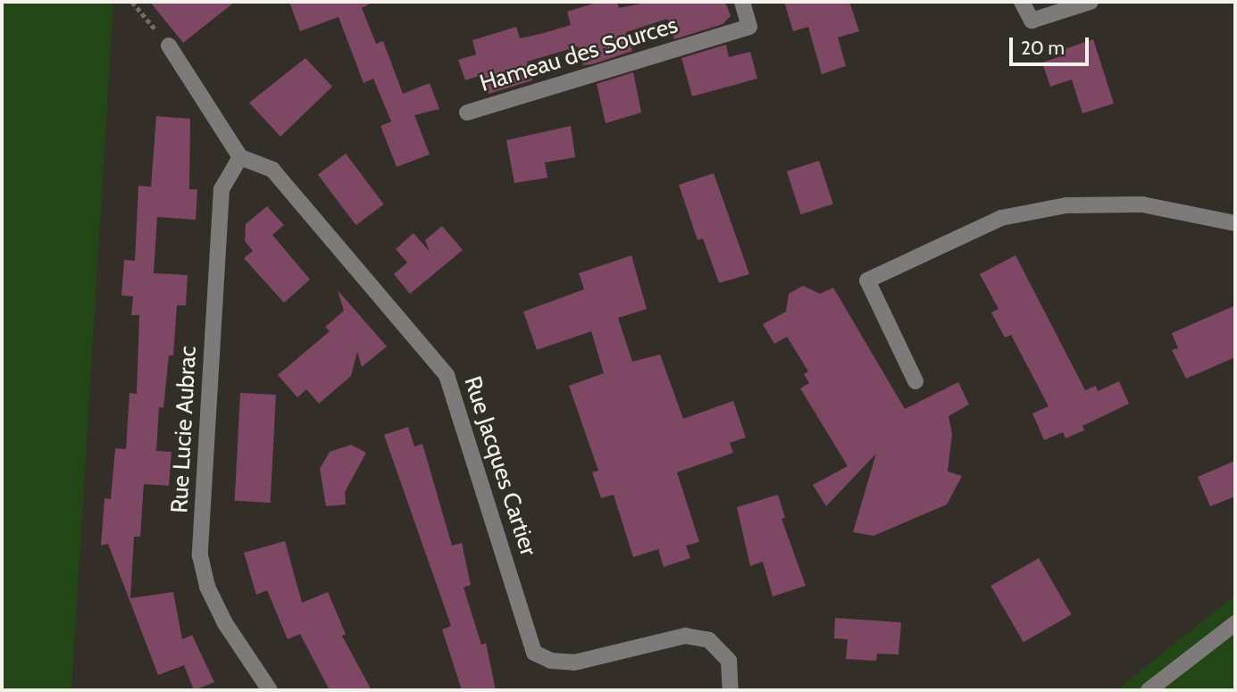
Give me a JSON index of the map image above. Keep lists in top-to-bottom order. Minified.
{"streets":{"street":["Hameau des Sources","Rue Lucie Aubrac","Rue Jacques Cartier"]},"crossings":[["Rue Lucie Aubrac","Rue Jacques Cartier"]],"scale_bar":"20 m"}
